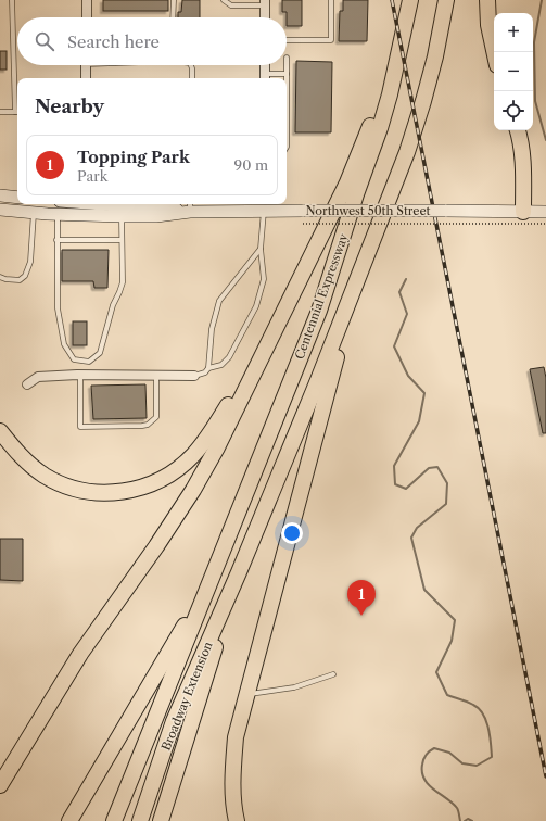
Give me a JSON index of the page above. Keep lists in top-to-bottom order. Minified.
{"streets":{"highway":["Centennial Expressway","Broadway Extension"],"main road":["Northwest 50th Street"]},"crossings":[["Centennial Expressway","Broadway Extension"]],"page":{"map_buttons":["+","−"],"search":"Search here","heading":"Nearby","list":[{"mark":"1","name":"Topping Park","note":"Park","value":"90 m"}],"pins":"1"}}
